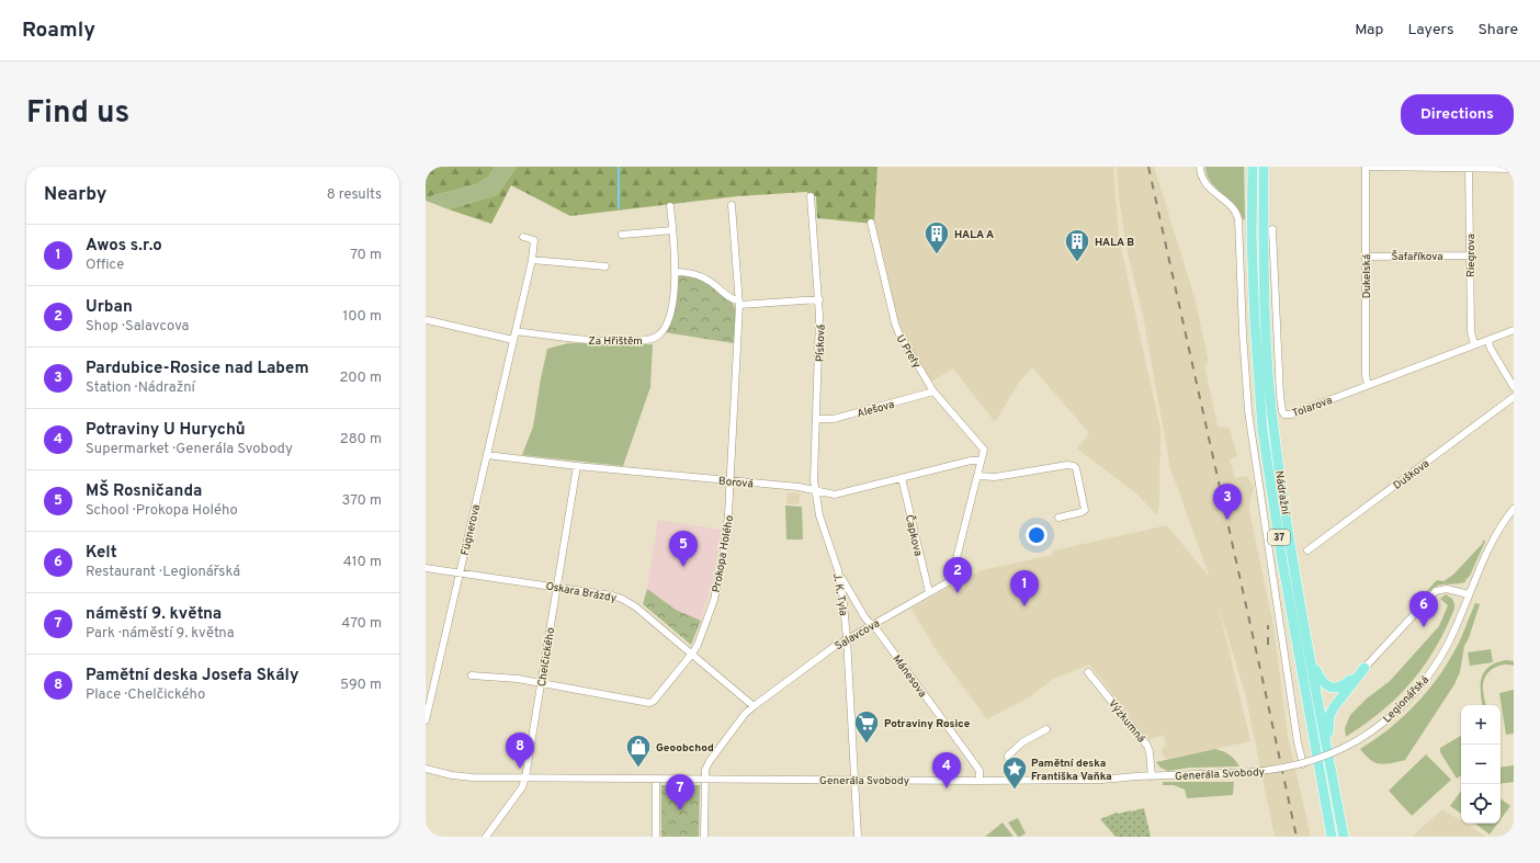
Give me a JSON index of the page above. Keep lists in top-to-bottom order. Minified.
{"streets":{"main road":["Nádražní","37"],"street":["Šafaříkova","Riegrova","Dukelská","Za Hřištěm","Písková","U Prefy","Tolarova","Alešova","Duškova","Borová","Fügnerova","Čapkova","Prokopa Holého","Oskara Brázdy","J. K. Tyla","Salavcova","Chelčického","Mánesova","Legionářská","Výzkumná","Generála Svobody"]},"crossings":[["Šafaříkova","Riegrova"],["Šafaříkova","Dukelská"],["Riegrova","Tolarova"],["Dukelská","Tolarova"],["Za Hřištěm","Fügnerova"],["Písková","Alešova"],["Písková","Borová"],["Písková","J. K. Tyla"],["U Prefy","Alešova"],["U Prefy","Borová"],["U Prefy","Salavcova"],["Borová","Fügnerova"],["Borová","Čapkova"],["Borová","Prokopa Holého"],["Borová","J. K. Tyla"],["Borová","Salavcova"],["Borová","Chelčického"],["Nádražní","37"],["Fügnerova","Oskara Brázdy"],["Čapkova","Salavcova"],["Prokopa Holého","Oskara Brázdy"],["Prokopa Holého","Chelčického"],["Oskara Brázdy","Salavcova"],["Oskara Brázdy","Chelčického"],["J. K. Tyla","Salavcova"],["J. K. Tyla","Mánesova"],["J. K. Tyla","Generála Svobody"],["Salavcova","Mánesova"],["Salavcova","Generála Svobody"],["Chelčického","Generála Svobody"],["Mánesova","Generála Svobody"],["Legionářská","Generála Svobody"],["Výzkumná","Generála Svobody"]],"places":{"building":["HALA A","HALA B"],"supermarket":["Potraviny Rosice"],"shop":["Geoobchod"],"place":["Pamětní deska Františka Vaňka"]},"page":{"header":"Roamly","nav":["Map","Layers","Share"],"title":"Find us","buttons":"Directions","heading":["Nearby","8 results"],"list":[{"mark":"1","name":"Awos s.r.o","note":"Office","value":"70 m"},{"mark":"2","name":"Urban","note":"Shop · Salavcova","value":"100 m"},{"mark":"3","name":"Pardubice-Rosice nad Labem","note":"Station · Nádražní","value":"200 m"},{"mark":"4","name":"Potraviny U Hurychů","note":"Supermarket · Generála Svobody","value":"280 m"},{"mark":"5","name":"MŠ Rosničanda","note":"School · Prokopa Holého","value":"370 m"},{"mark":"6","name":"Kelt","note":"Restaurant · Legionářská","value":"410 m"},{"mark":"7","name":"náměstí 9. května","note":"Park · náměstí 9. května","value":"470 m"},{"mark":"8","name":"Pamětní deska Josefa Skály","note":"Place · Chelčického","value":"590 m"}],"pins":["3","5","2","1","6","8","4","7"],"map_buttons":["+","−"]}}
